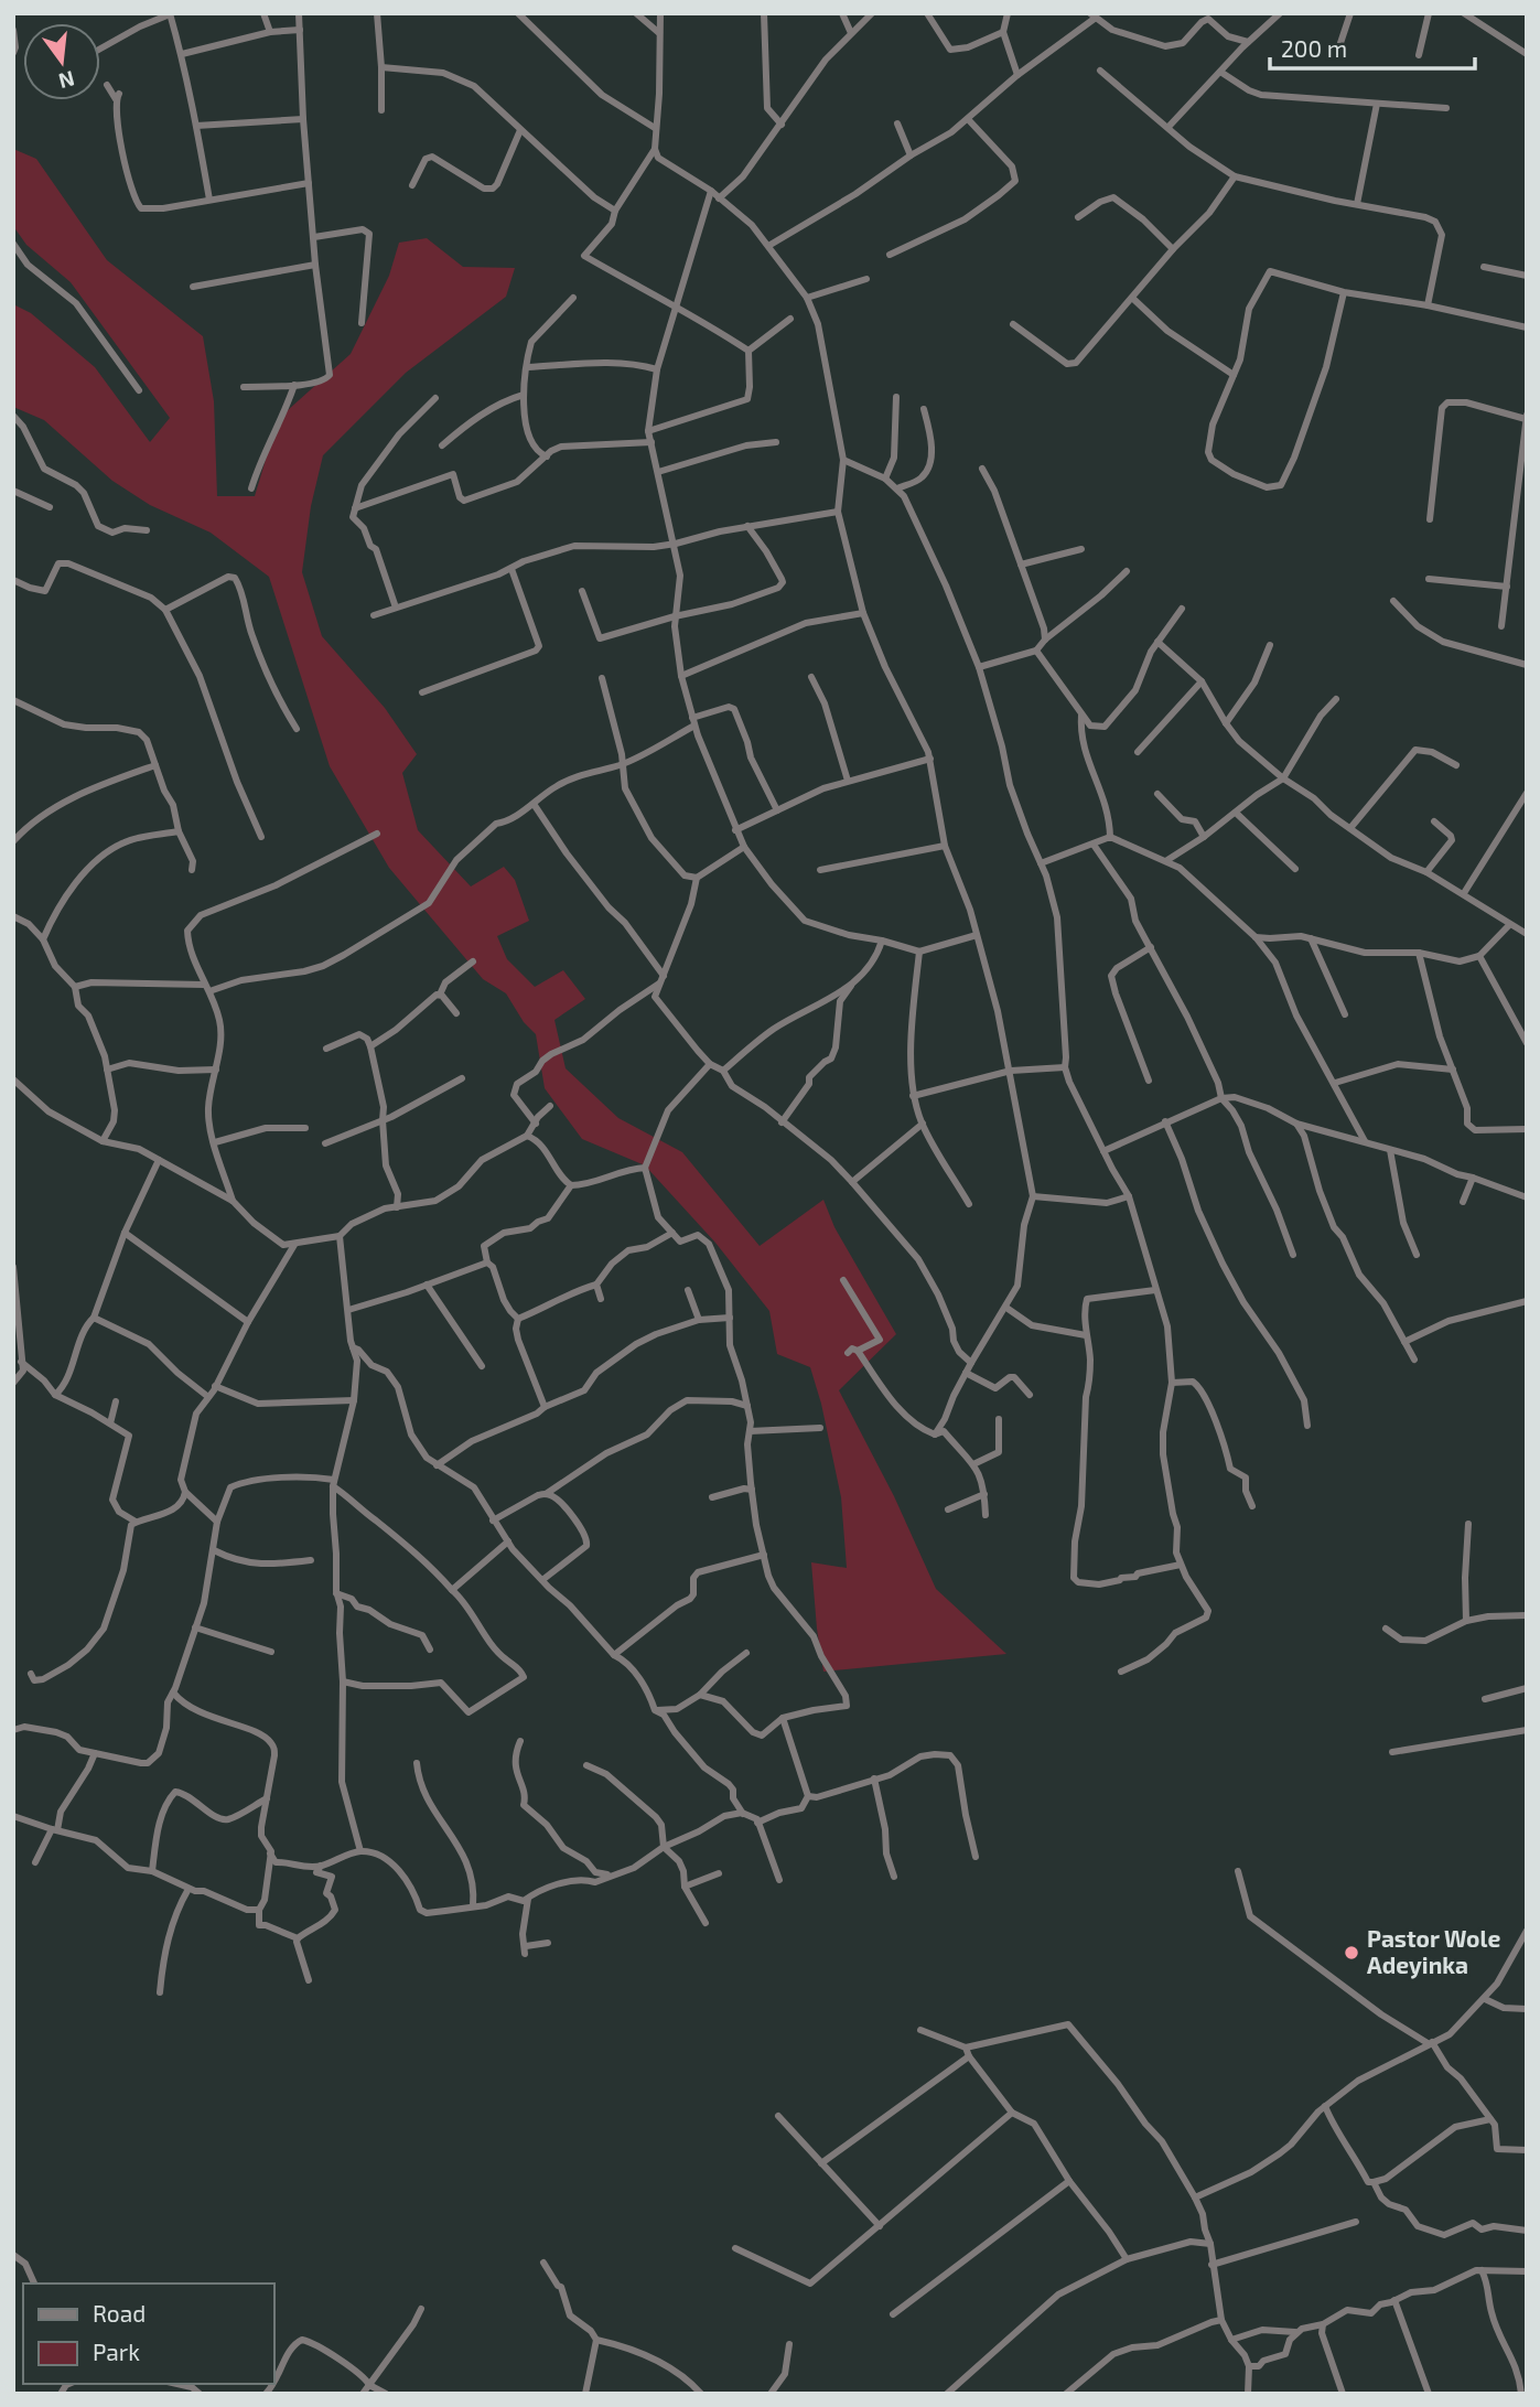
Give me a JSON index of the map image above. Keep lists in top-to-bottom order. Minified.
{"places":["Pastor Wole Adeyinka"],"legend":["Road","Park"],"scale_bar":"200 m","north":"bottom"}
